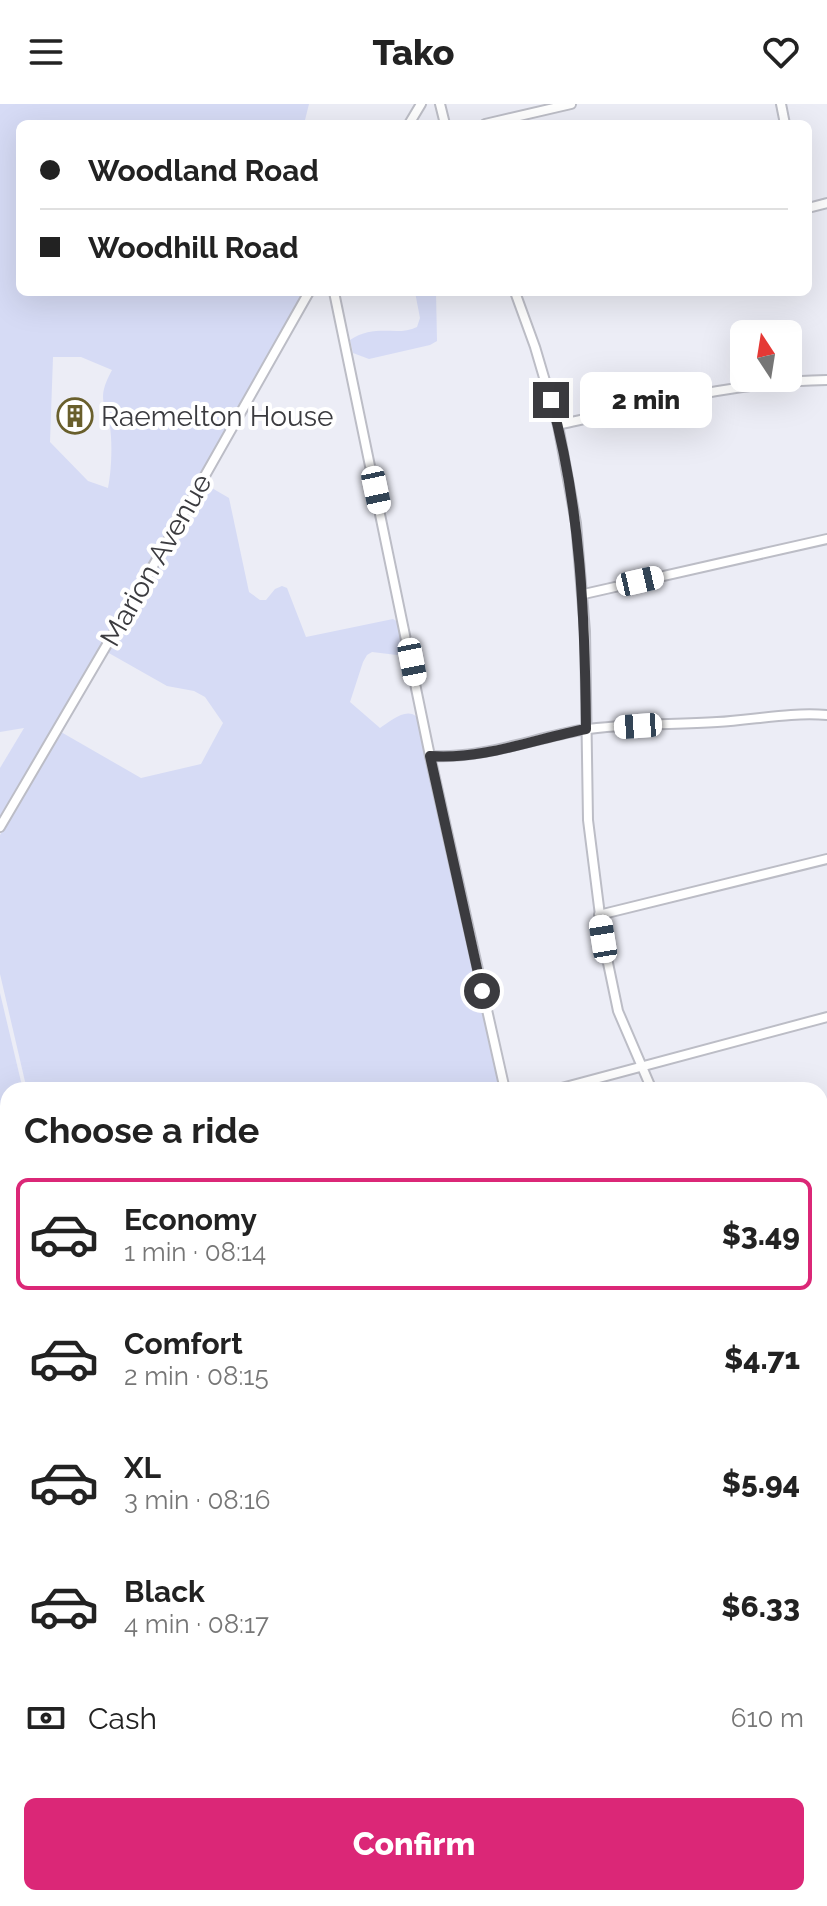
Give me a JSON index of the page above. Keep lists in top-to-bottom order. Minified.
{"streets":{"street":["Marion Avenue"]},"places":{"building":["Raemelton House"]},"north":"top","page":{"header":"Tako","banner":["Woodland Road","Woodhill Road"],"bubble":"2 min","heading":"Choose a ride","list":[{"name":"Economy","note":"1 min · 08:14","value":"$3.49"},{"name":"Comfort","note":"2 min · 08:15","value":"$4.71"},{"name":"XL","note":"3 min · 08:16","value":"$5.94"},{"name":"Black","note":"4 min · 08:17","value":"$6.33"}],"pay":["Cash","610 m"],"buttons":"Confirm"}}
